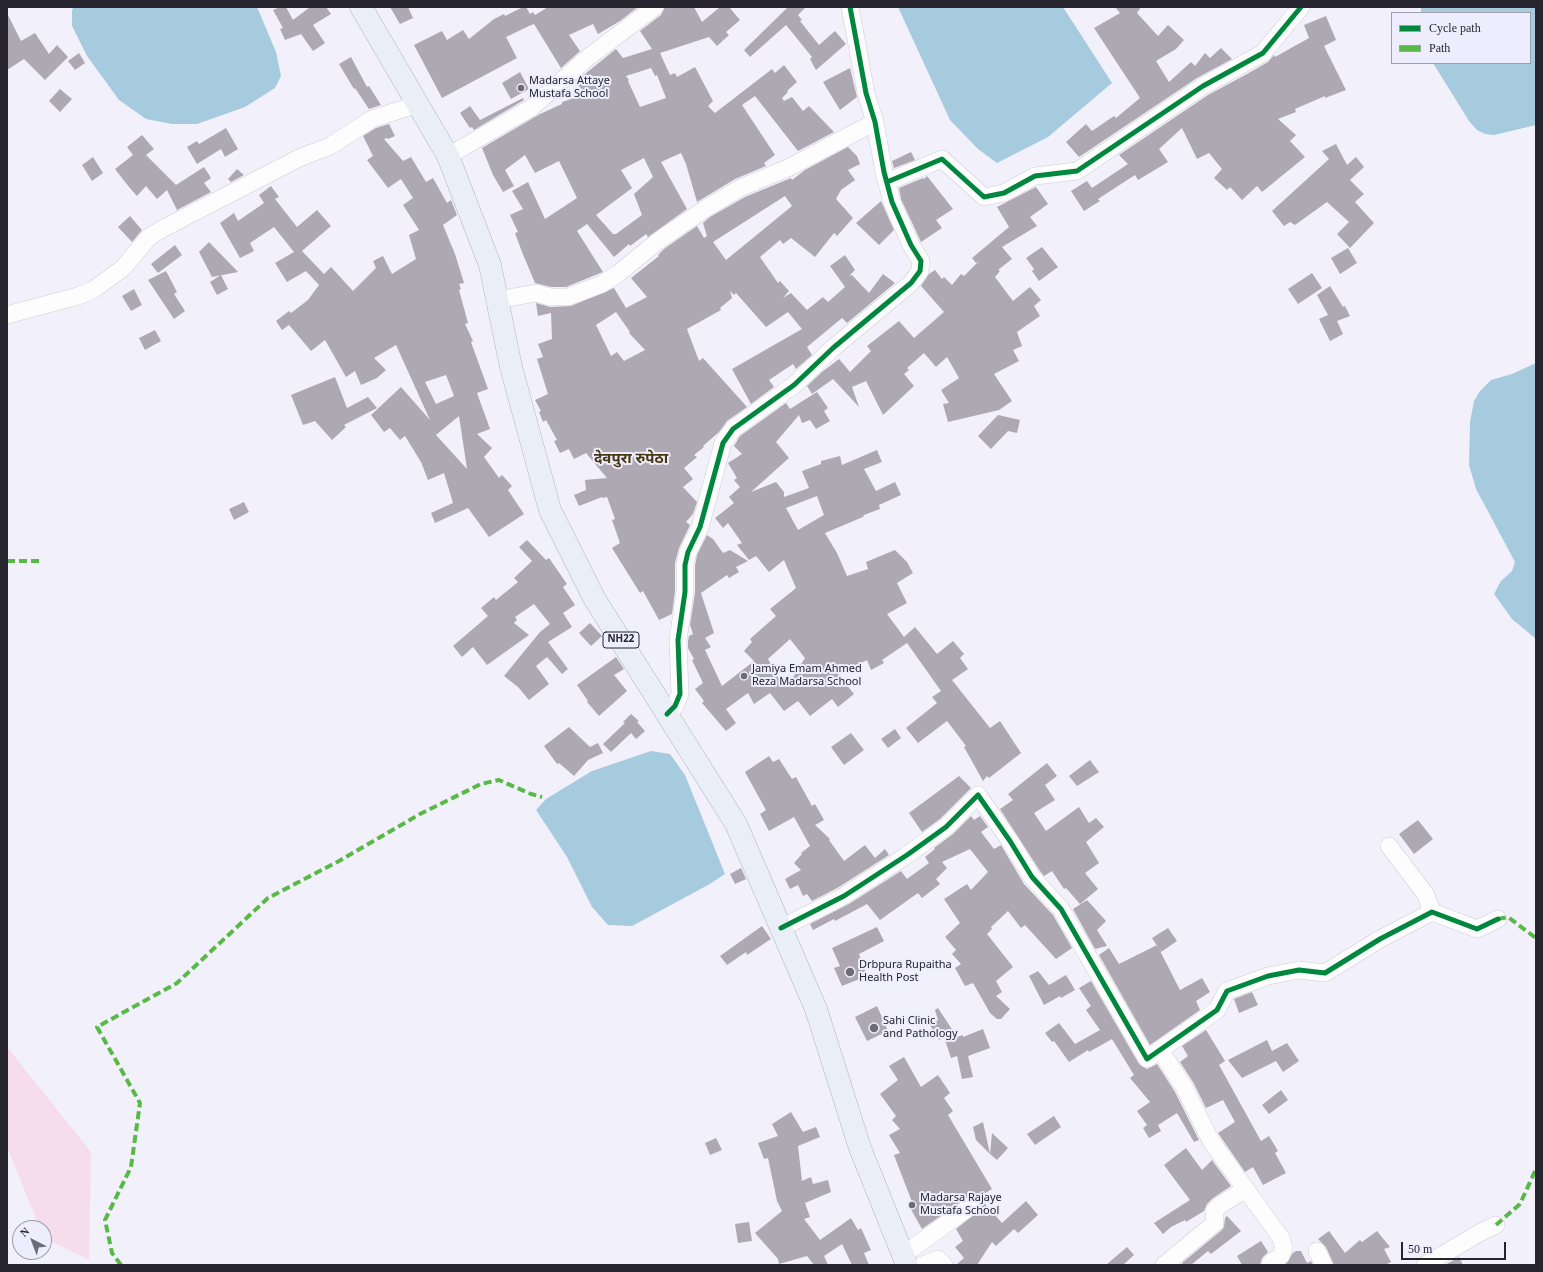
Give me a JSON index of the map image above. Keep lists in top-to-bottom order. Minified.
{"streets":{"main road":["NH22"]},"districts":["देवपुरा रुपेठा"],"places":["Madarsa Attaye Mustafa School","Jamiya Emam Ahmed Reza Madarsa School","Drbpura Rupaitha Health Post","Sahi Clinic and Pathology","Madarsa Rajaye Mustafa School"],"legend":["Cycle path","Path"],"scale_bar":"50 m","north":"top left"}
